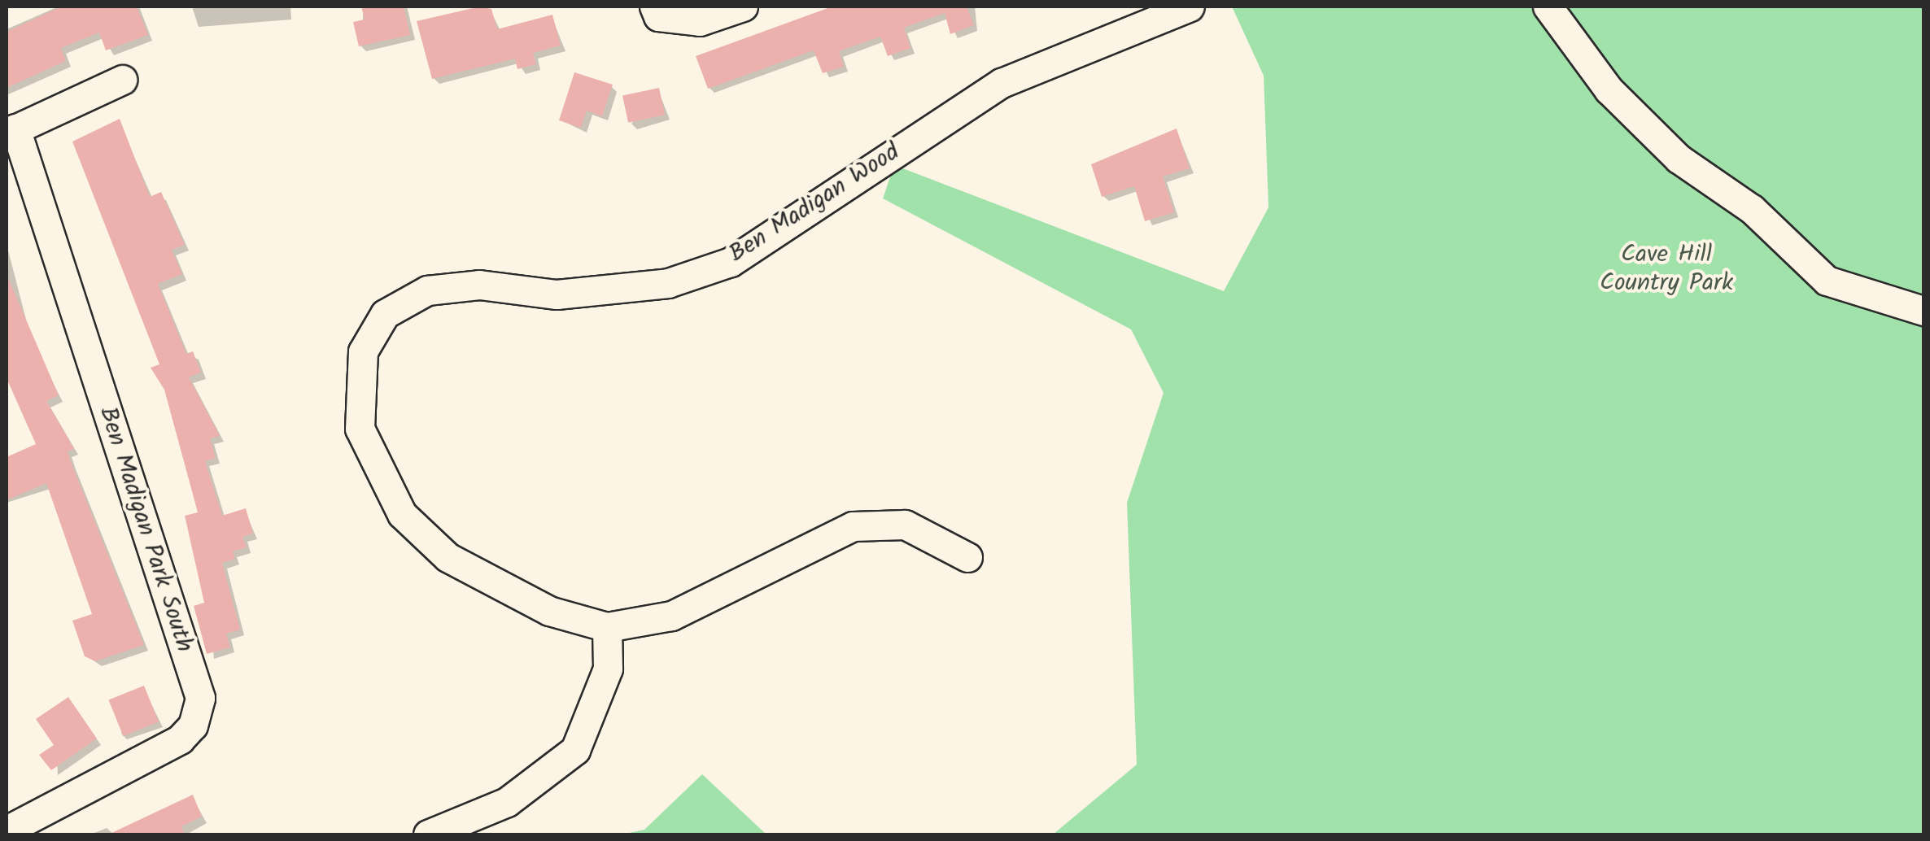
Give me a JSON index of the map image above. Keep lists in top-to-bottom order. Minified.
{"streets":{"street":["Ben Madigan Wood","Ben Madigan Park South"]},"parks":["Cave Hill Country Park"]}
